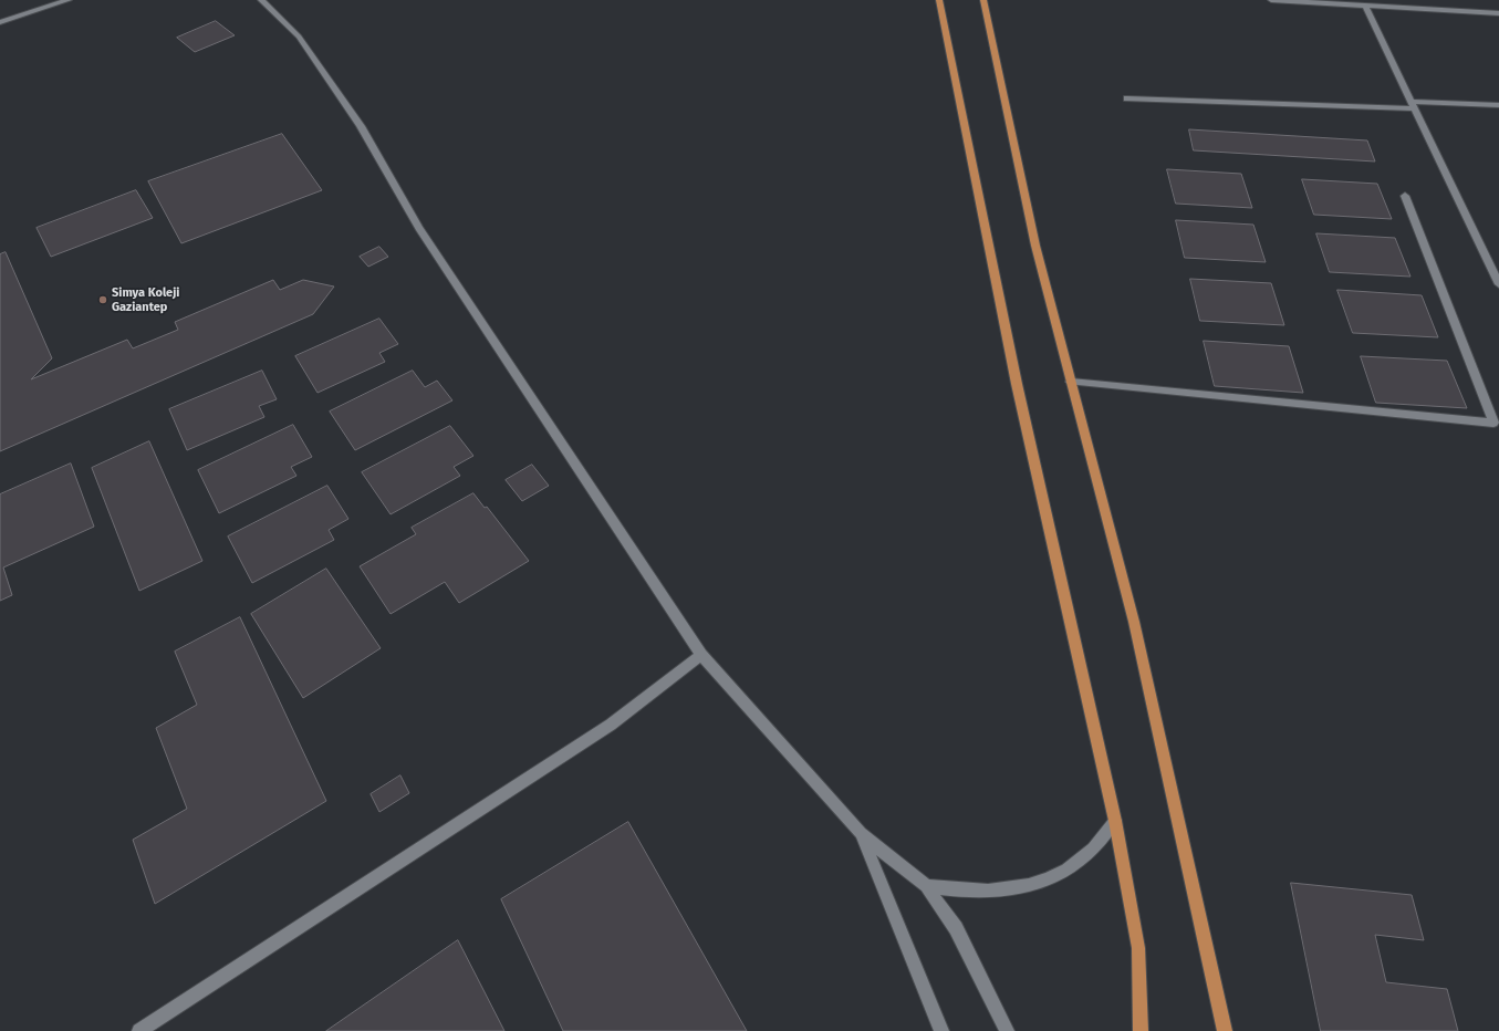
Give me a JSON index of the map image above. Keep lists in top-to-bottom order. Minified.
{"places":["Simya Koleji Gaziantep"]}
